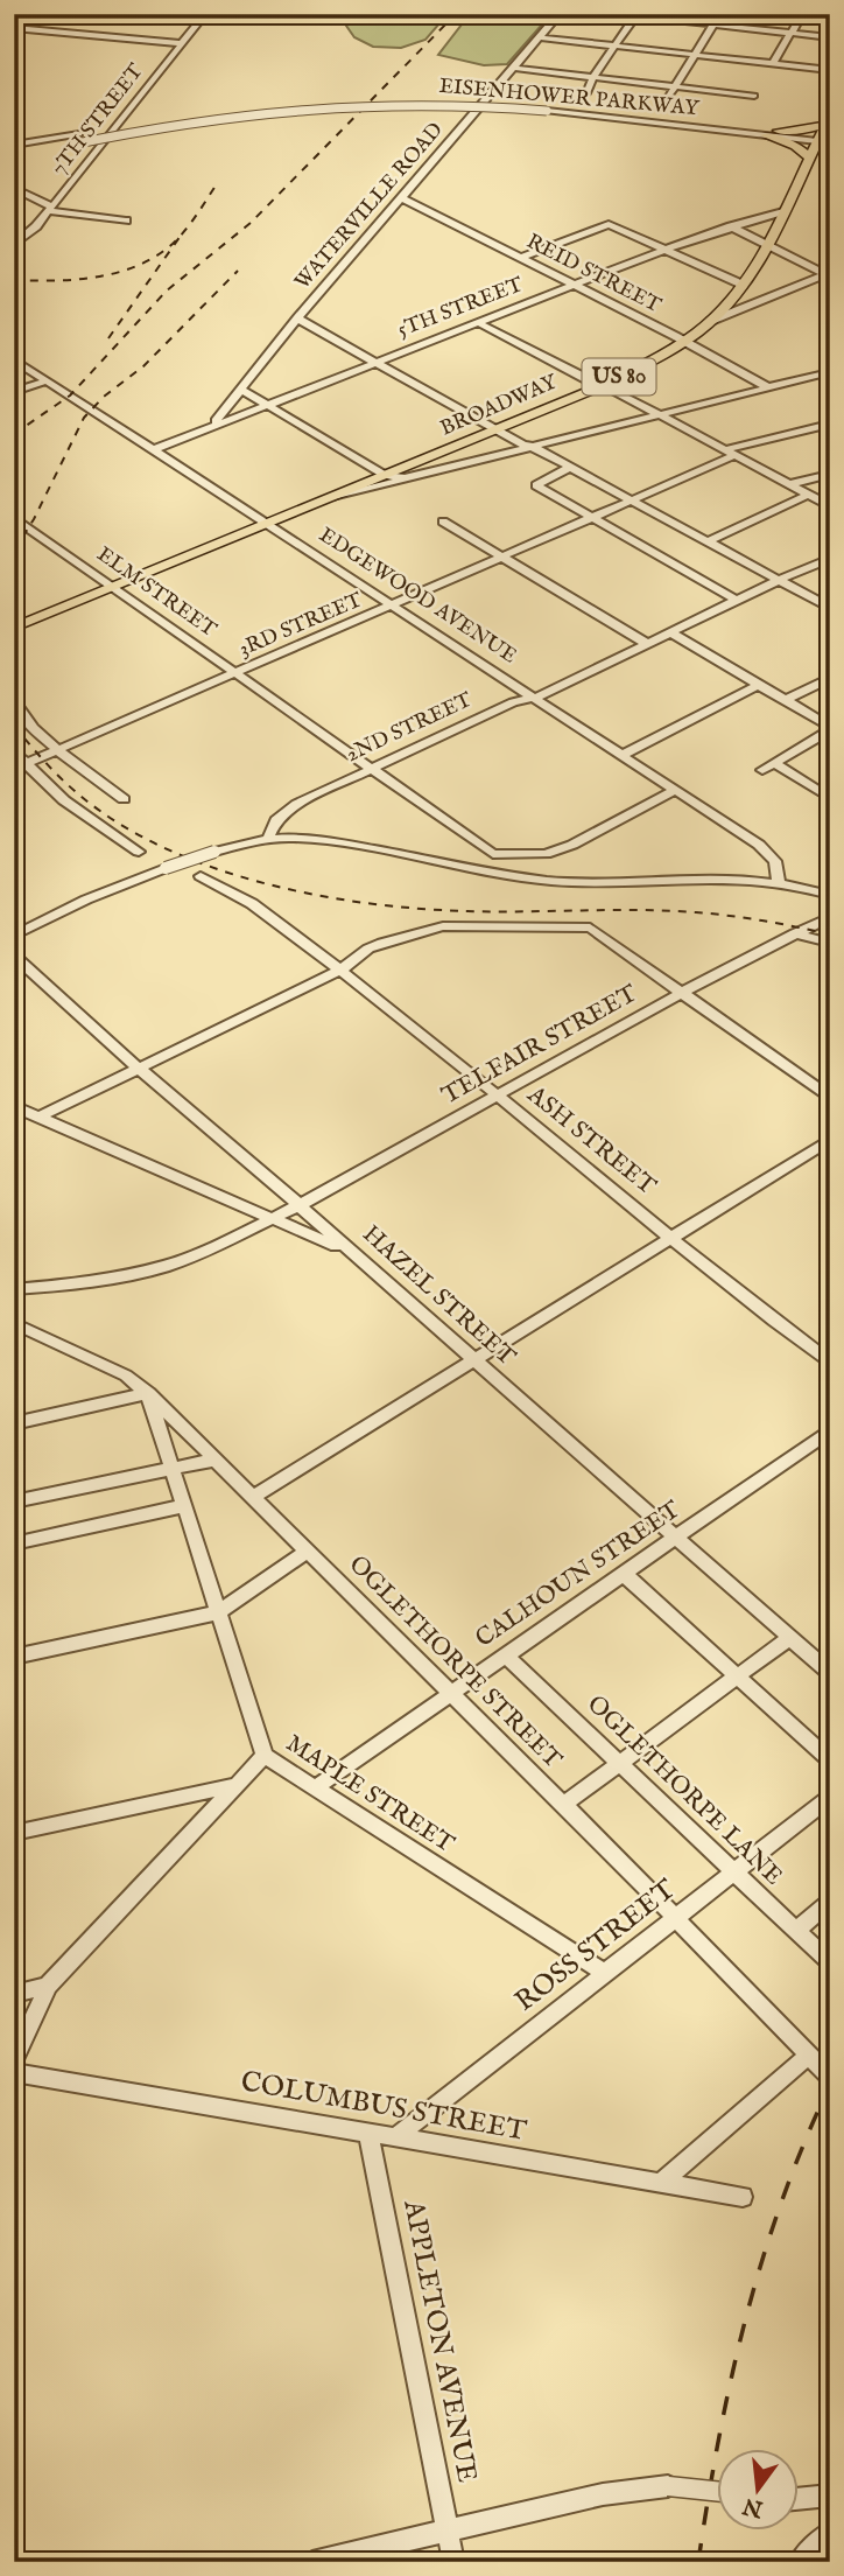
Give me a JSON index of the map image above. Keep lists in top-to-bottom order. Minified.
{"streets":{"main road":["US 80","BROADWAY"],"street":["EISENHOWER PARKWAY","7TH STREET","WATERVILLE ROAD","REID STREET","5TH STREET","ELM STREET","EDGEWOOD AVENUE","3RD STREET","2ND STREET","TELFAIR STREET","ASH STREET","HAZEL STREET","CALHOUN STREET","OGLETHORPE STREET","OGLETHORPE LANE","MAPLE STREET","ROSS STREET","COLUMBUS STREET","APPLETON AVENUE"]},"crossings":[["WATERVILLE ROAD","REID STREET"],["WATERVILLE ROAD","5TH STREET"],["REID STREET","5TH STREET"],["REID STREET","BROADWAY"],["5TH STREET","BROADWAY"],["5TH STREET","EDGEWOOD AVENUE"],["US 80","BROADWAY"],["US 80","ELM STREET"],["US 80","EDGEWOOD AVENUE"],["ELM STREET","EDGEWOOD AVENUE"],["ELM STREET","3RD STREET"],["ELM STREET","2ND STREET"],["EDGEWOOD AVENUE","3RD STREET"],["EDGEWOOD AVENUE","2ND STREET"],["TELFAIR STREET","ASH STREET"],["TELFAIR STREET","HAZEL STREET"],["HAZEL STREET","CALHOUN STREET"],["CALHOUN STREET","OGLETHORPE STREET"],["CALHOUN STREET","OGLETHORPE LANE"],["CALHOUN STREET","MAPLE STREET"],["OGLETHORPE STREET","MAPLE STREET"],["OGLETHORPE STREET","ROSS STREET"],["OGLETHORPE LANE","ROSS STREET"],["MAPLE STREET","ROSS STREET"],["ROSS STREET","COLUMBUS STREET"],["COLUMBUS STREET","APPLETON AVENUE"]],"north":"bottom"}
